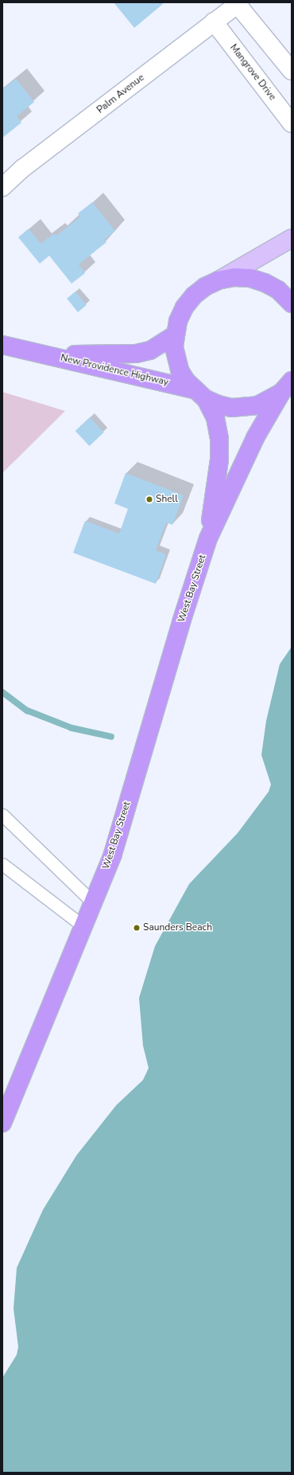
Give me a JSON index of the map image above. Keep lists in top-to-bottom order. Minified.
{"streets":{"highway":["New Providence Highway","West Bay Street"],"street":["Mangrove Drive","Palm Avenue"]},"crossings":[["Mangrove Drive","Palm Avenue"],["New Providence Highway","West Bay Street"]],"places":["Shell","Saunders Beach"]}
